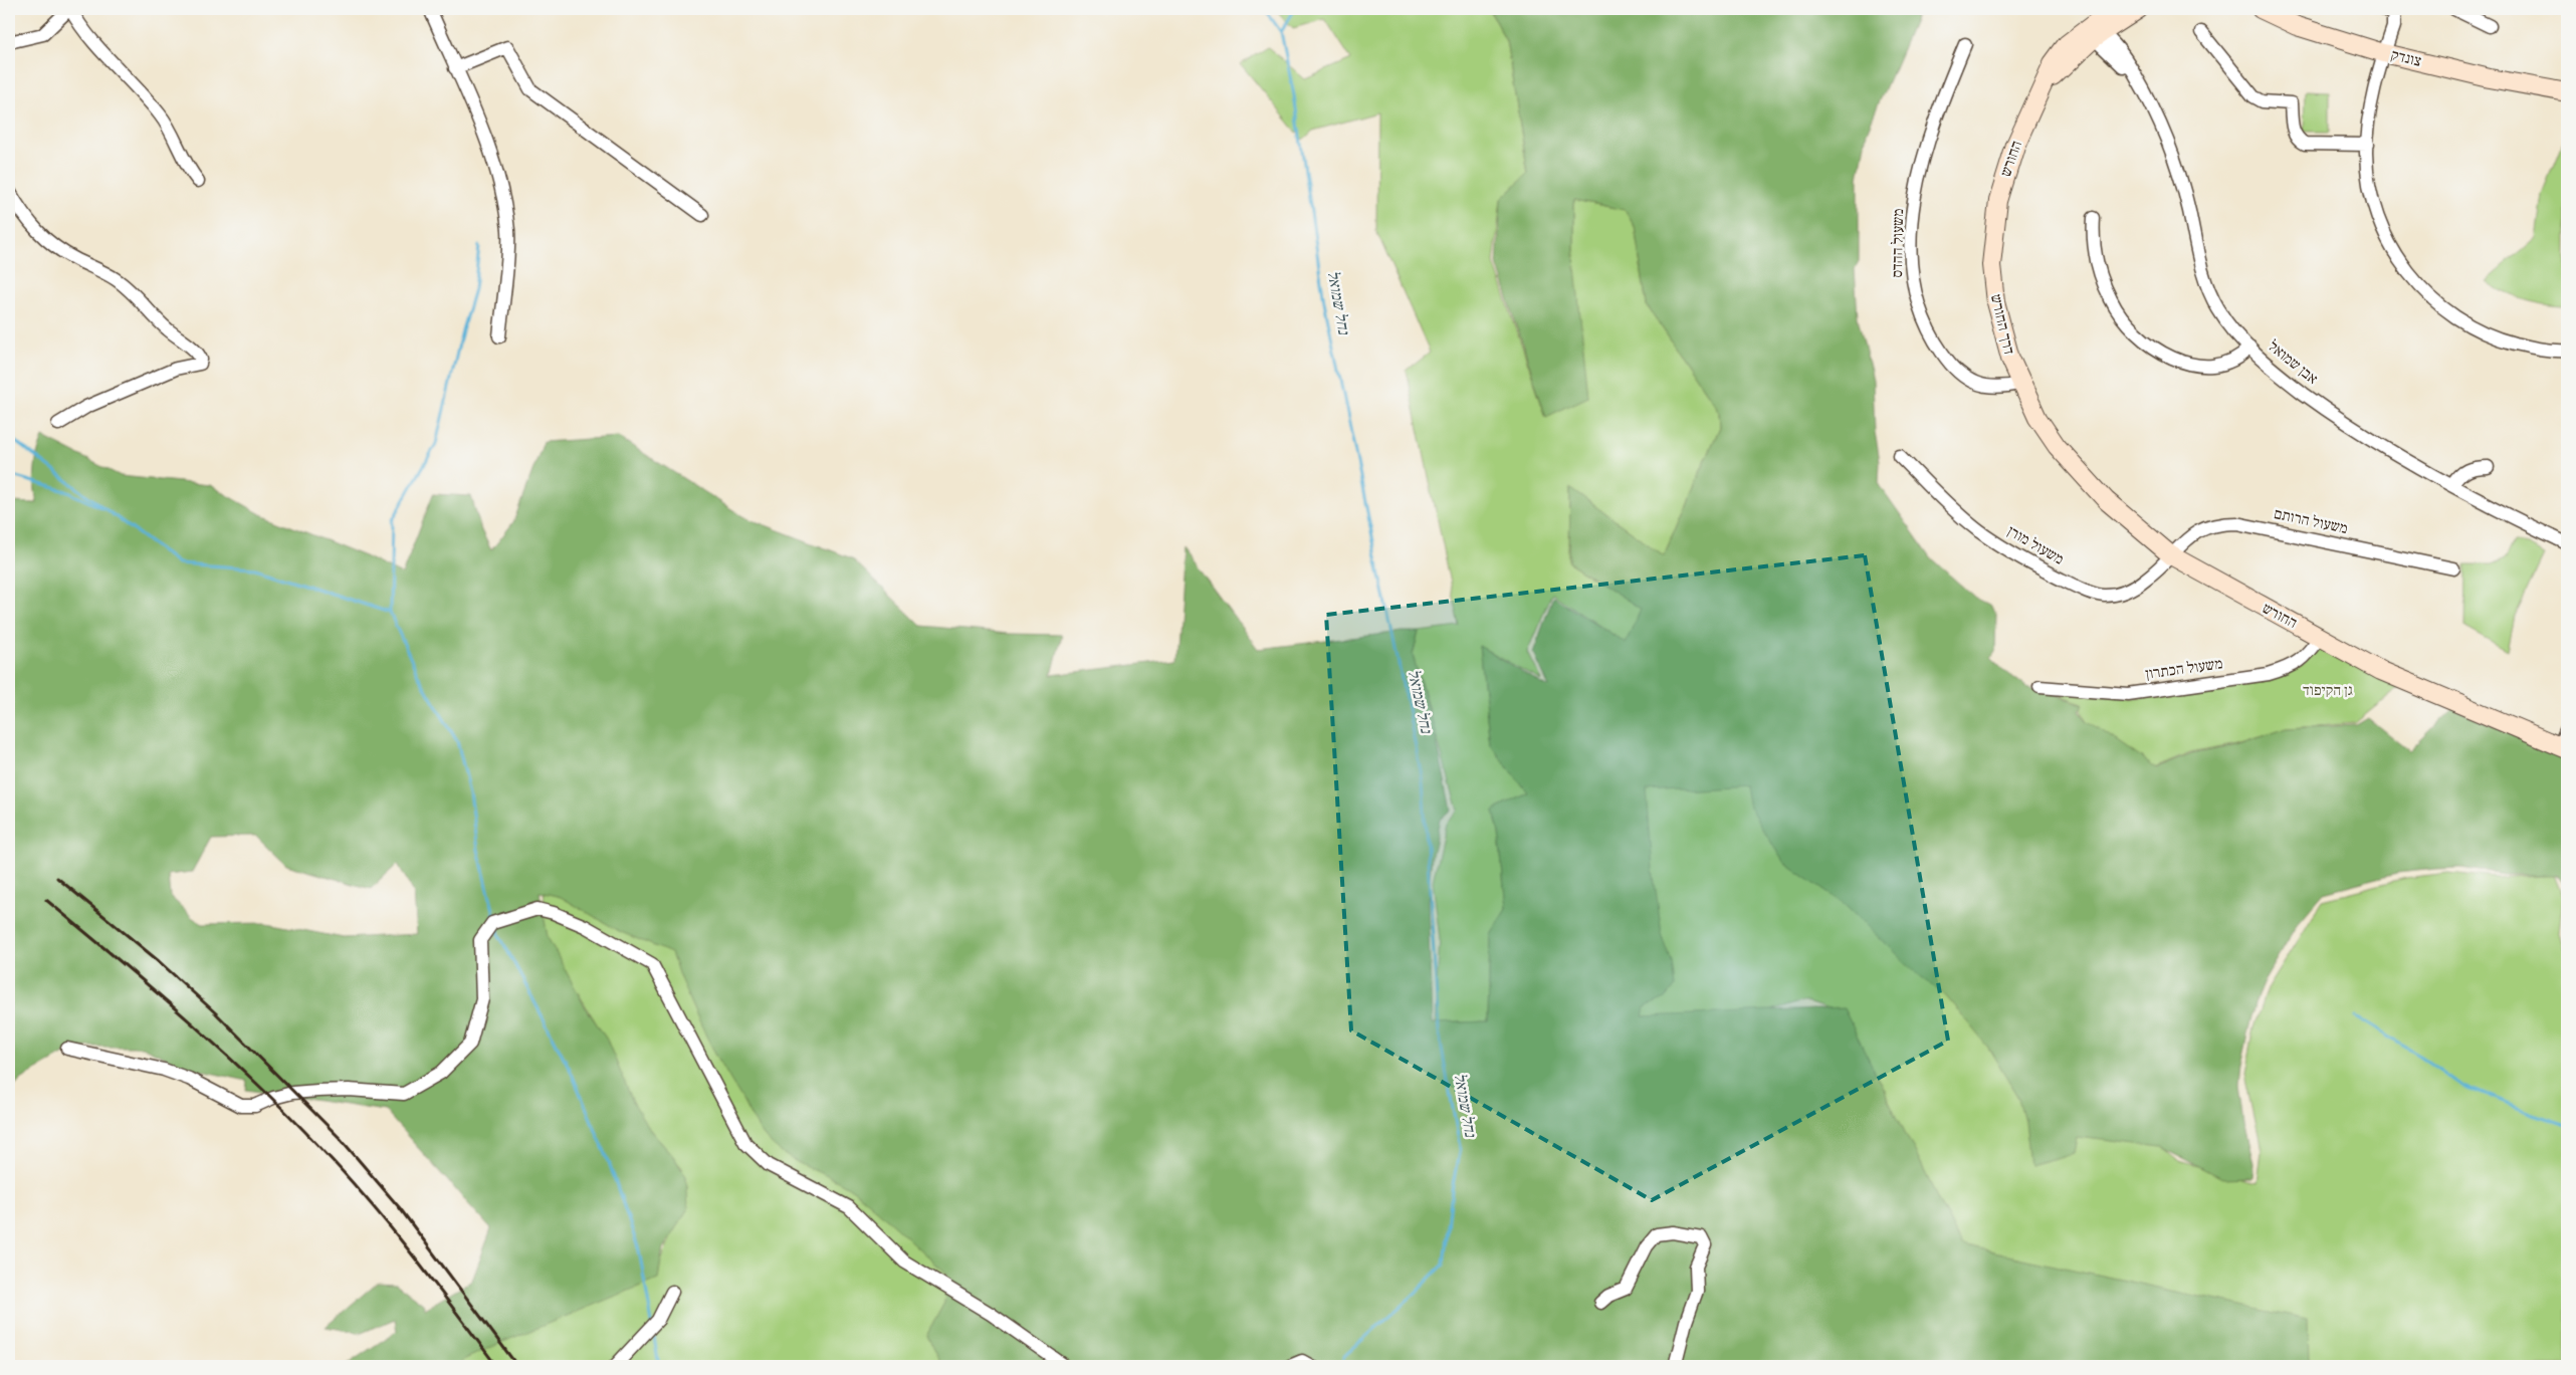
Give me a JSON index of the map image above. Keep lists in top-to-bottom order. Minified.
{"streets":{"street":["צונדק","החורש","משעול ההדס","דרך החורש","אבן שמואל","משעול הרותם","משעול מורן","משעול הכתרון"]},"crossings":[["החורש","דרך החורש"],["החורש","אבן שמואל"],["החורש","משעול הרותם"],["החורש","משעול מורן"],["החורש","משעול הכתרון"],["משעול ההדס","דרך החורש"],["משעול הרותם","משעול מורן"]],"water":["נחל שמואל"],"parks":["גן הקיפוד"]}
